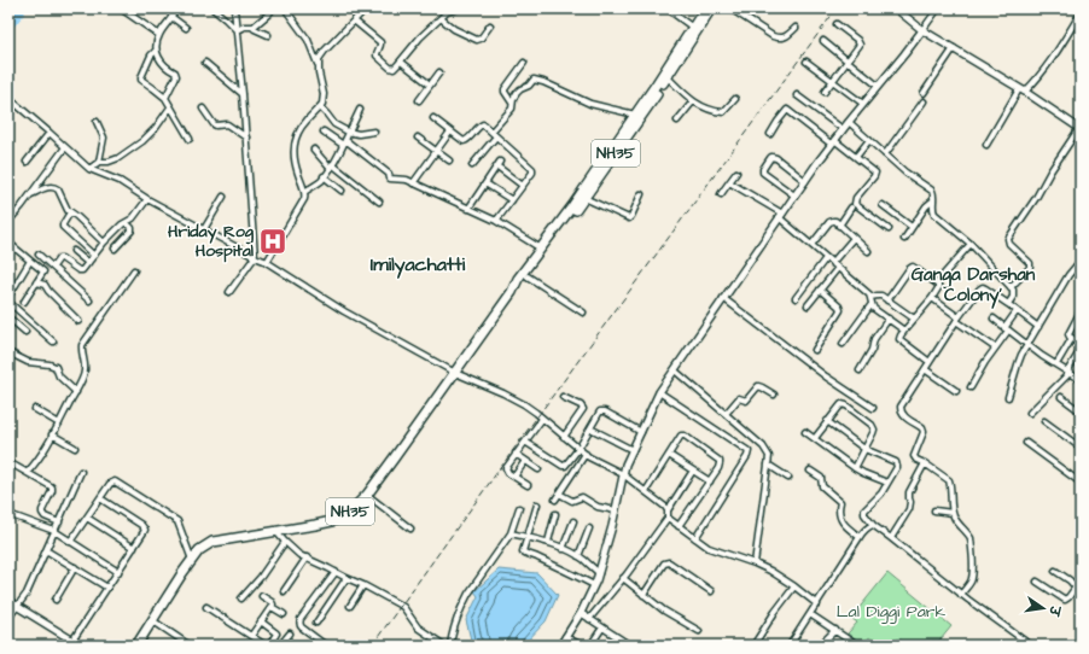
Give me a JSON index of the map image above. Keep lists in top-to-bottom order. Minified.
{"streets":{"highway":["NH35"]},"districts":["Imilyachatti","Ganga Darshan Colony'"],"parks":["Lal Diggi Park"],"places":{"hospital":["Hriday Rog Hospital"]},"north":"right"}
